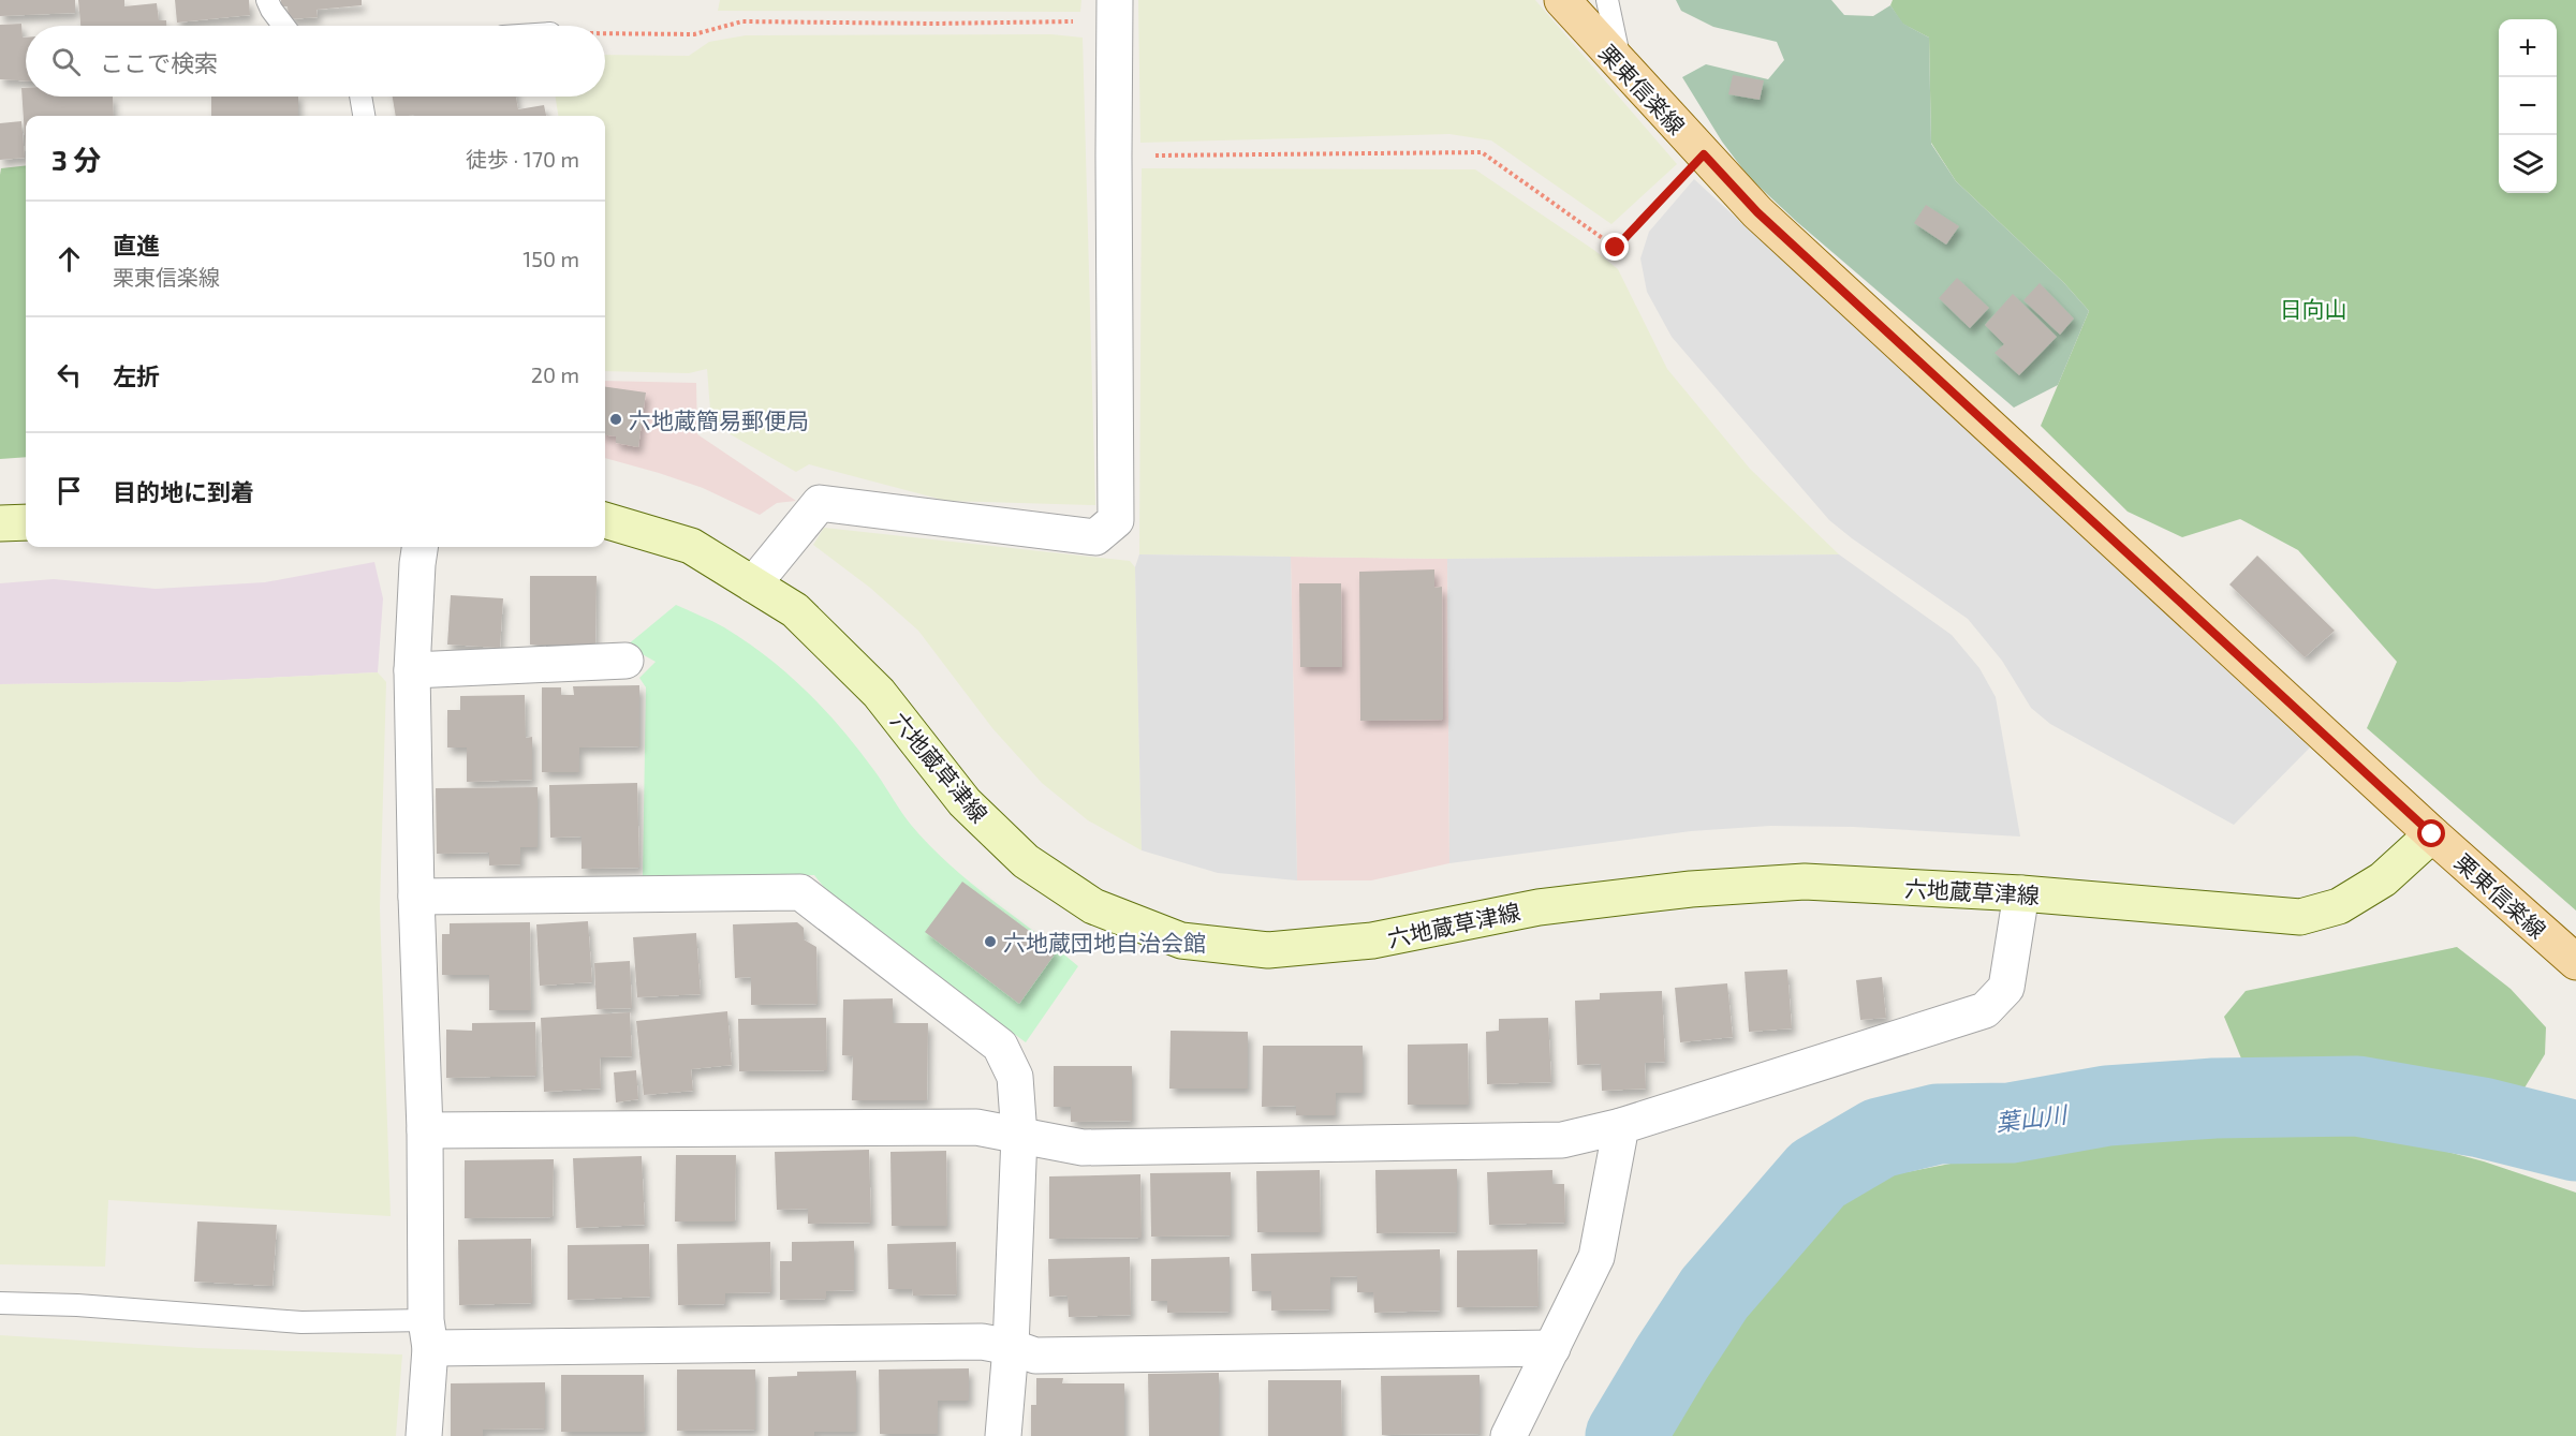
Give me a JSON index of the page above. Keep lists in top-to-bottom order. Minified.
{"streets":{"main road":["栗東信楽線","六地蔵草津線"]},"crossings":[["栗東信楽線","六地蔵草津線"]],"water":["葉山川"],"parks":["日向山"],"places":["六地蔵簡易郵便局","六地蔵団地自治会館"],"page":{"map_buttons":["+","−"],"search":"ここで検索","heading":["3 分","徒歩 · 170 m"],"list":[["直進","栗東信楽線","150 m"],["左折","20 m"],"目的地に到着"]}}
